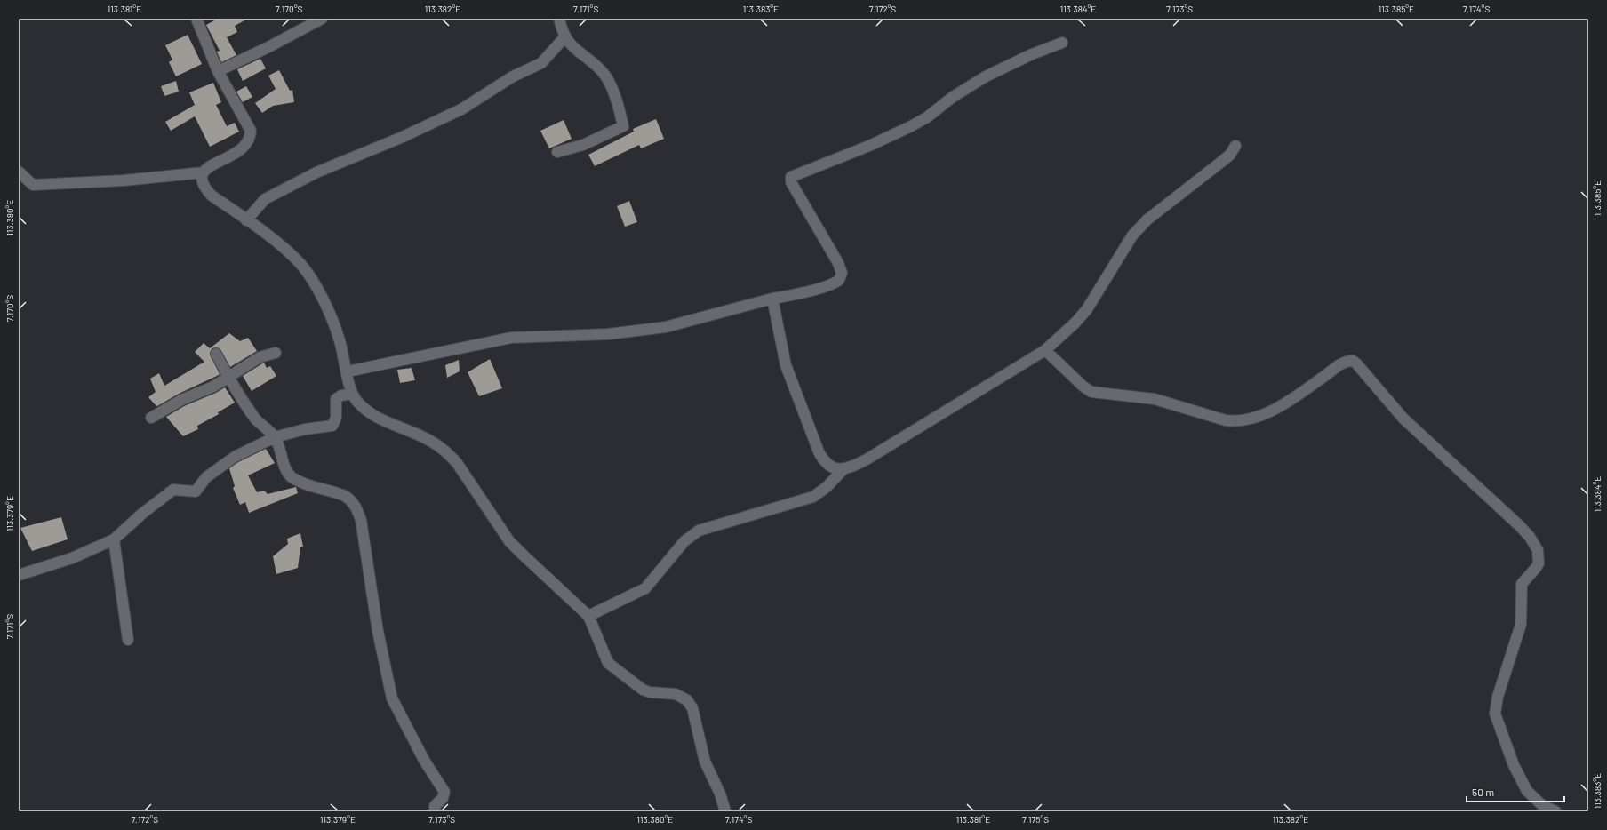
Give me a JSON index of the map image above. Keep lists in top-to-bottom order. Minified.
{"scale_bar":"50 m","coordinates":["113.381°E","7.170°S","113.382°E","7.171°S","113.383°E","7.172°S","113.384°E","7.173°S","113.385°E","7.174°S","113.380°E","113.379°E","7.175°S"]}
